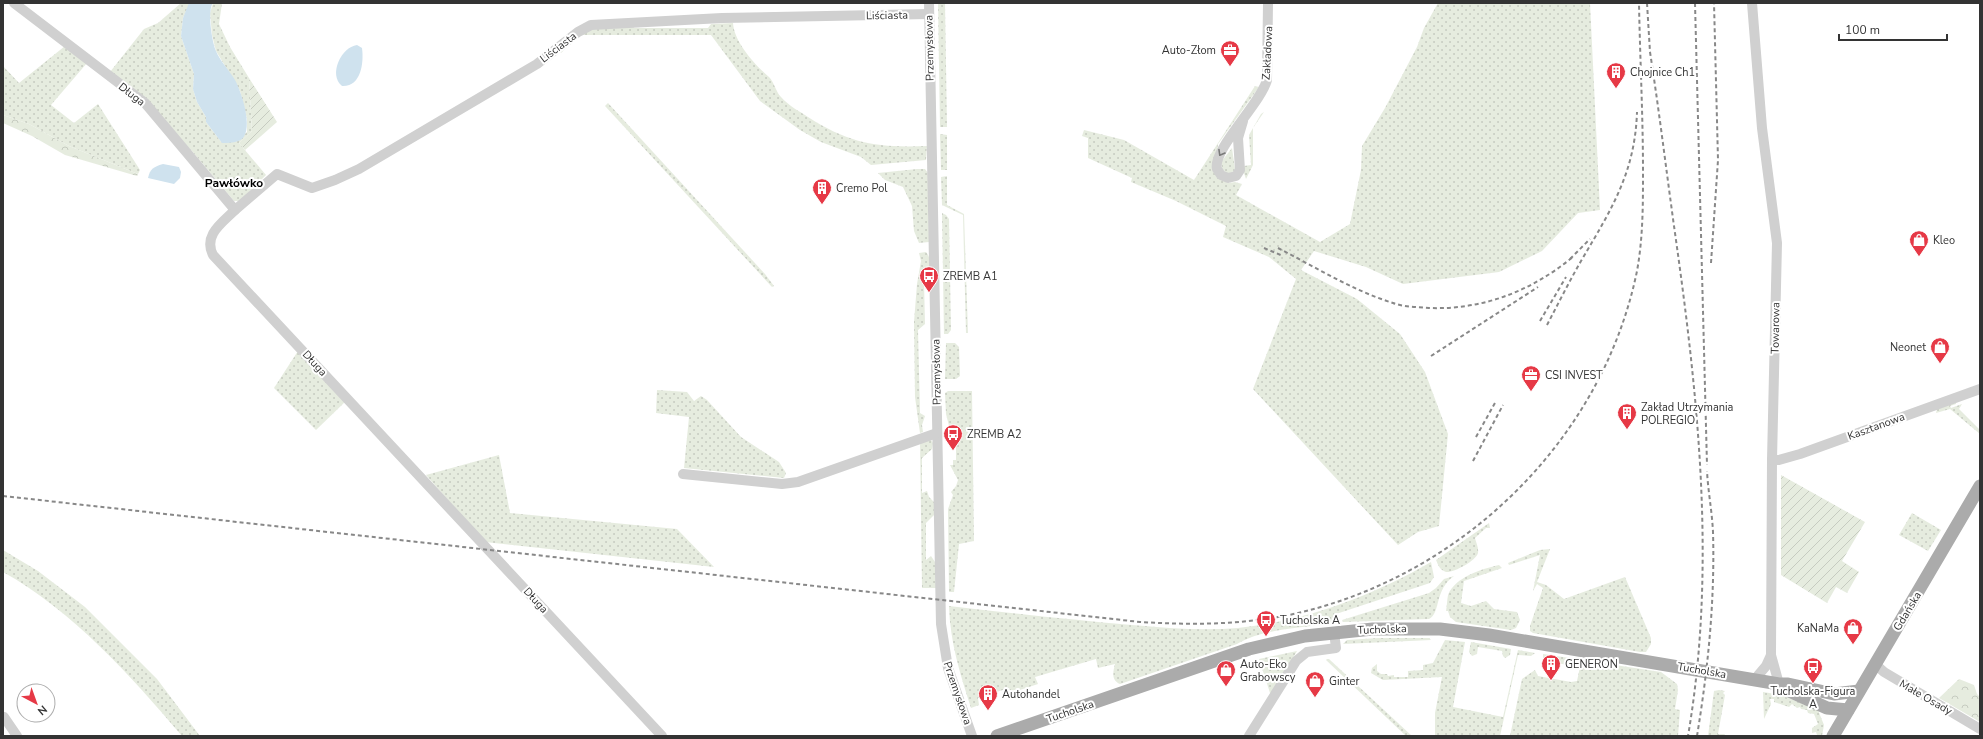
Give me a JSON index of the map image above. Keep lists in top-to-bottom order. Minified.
{"streets":{"main road":["Gdańska","Tucholska"],"street":["Liściasta","Przemysłowa","Zakładowa","Długa","Towarowa","Kasztanowa","Małe Osady"]},"crossings":[["Liściasta","Przemysłowa"],["Liściasta","Długa"],["Towarowa","Kasztanowa"],["Towarowa","Tucholska"],["Gdańska","Tucholska"],["Gdańska","Małe Osady"]],"districts":["Pawłówko"],"places":{"office":["Auto-Złom","CSI INVEST"],"building":["Chojnice Ch1","Cremo Pol","Zakład Utrzymania POLREGIO","GENERON","Autohandel"],"shop":["Kleo","Neonet","KaNaMa","Auto-Eko Grabowscy","Ginter"],"bus stop":["ZREMB A1","ZREMB A2","Tucholska A","Tucholska-Figura A"]},"scale_bar":"100 m","north":"bottom right"}
